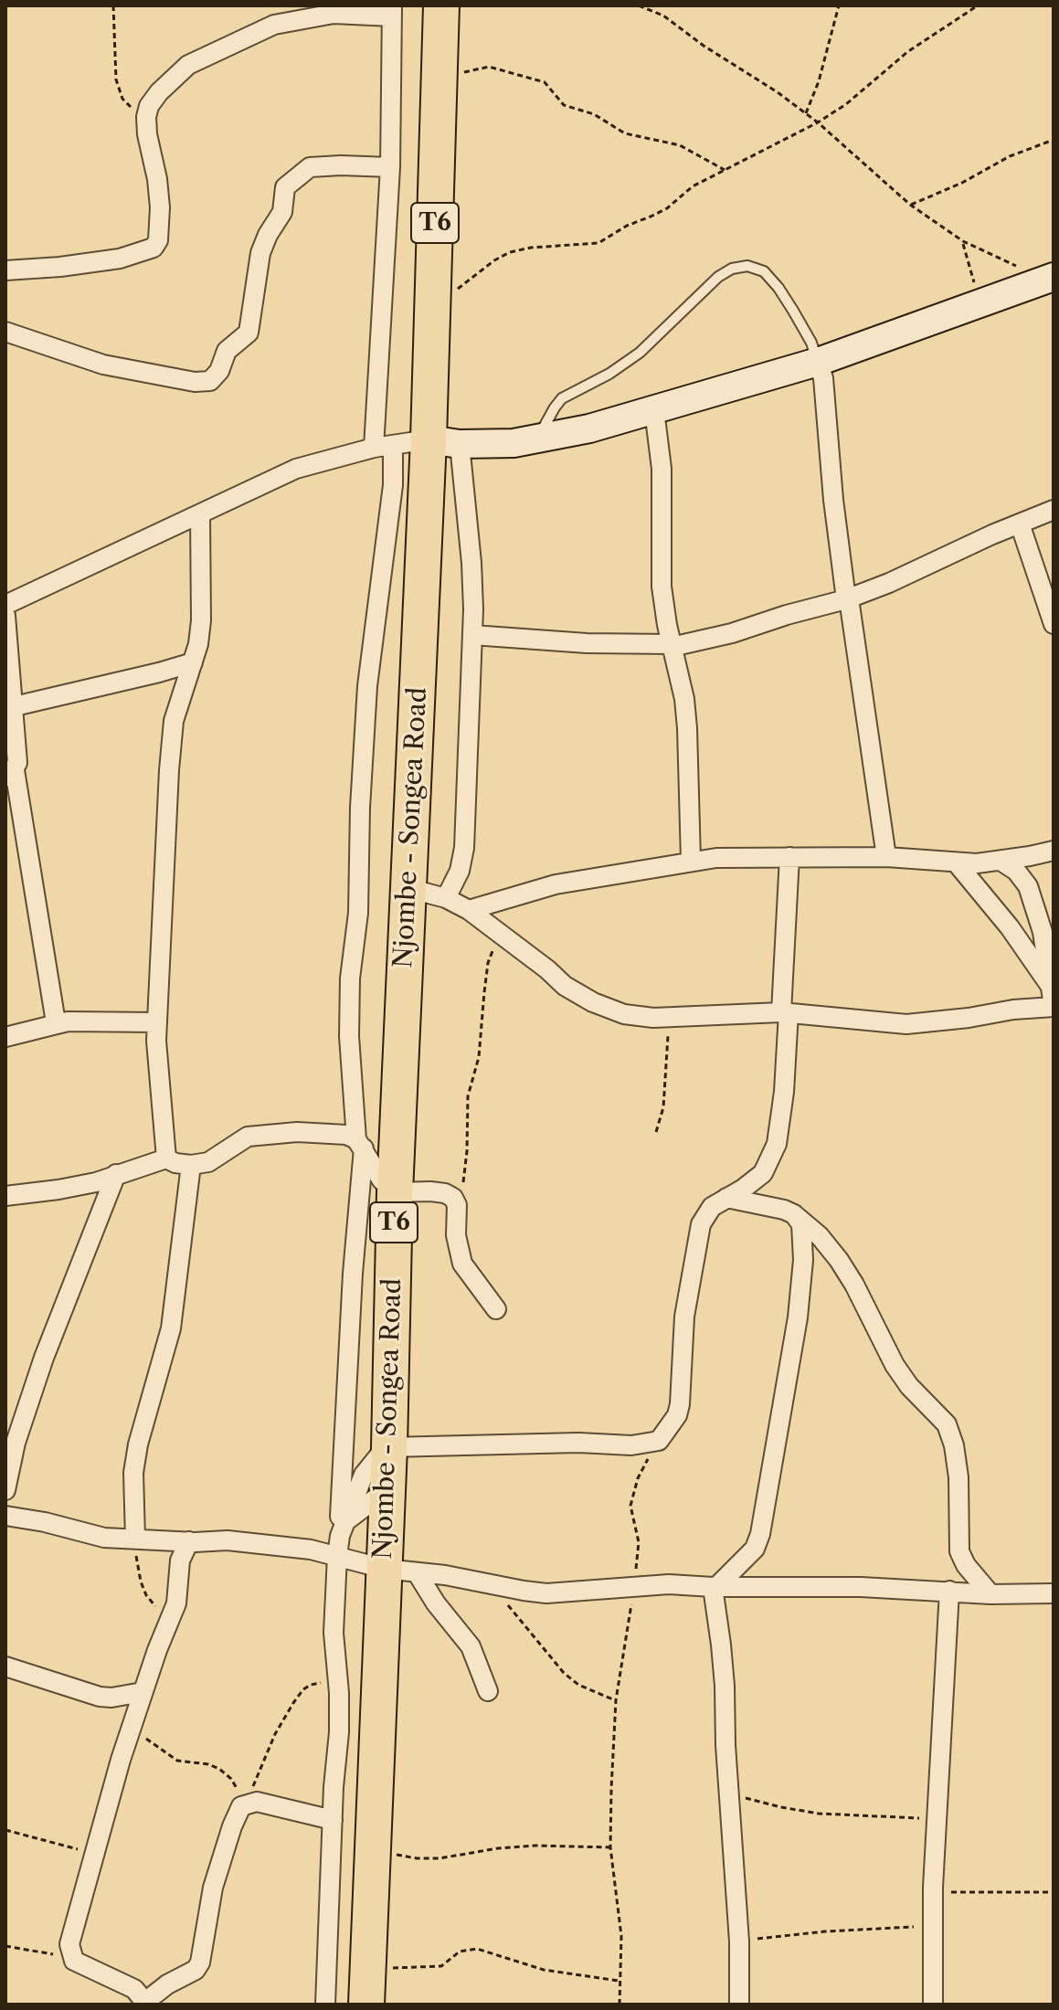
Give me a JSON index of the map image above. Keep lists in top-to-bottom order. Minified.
{"streets":{"highway":["T6","Njombe - Songea Road"]},"crossings":[["T6","Njombe - Songea Road"]]}
